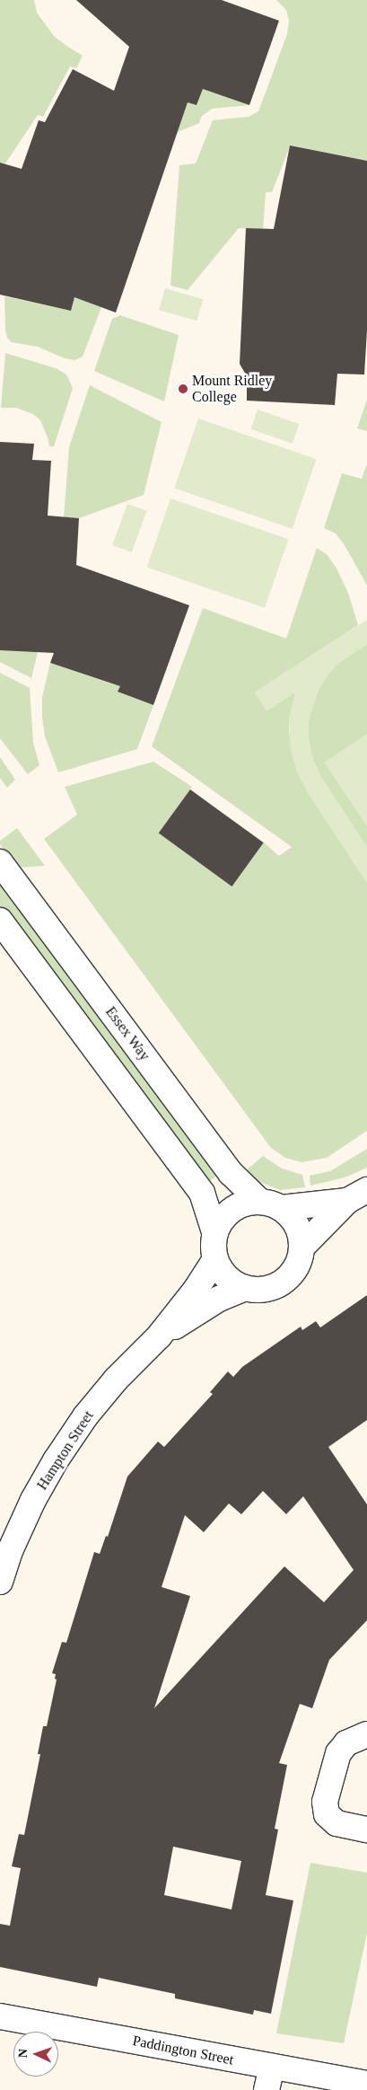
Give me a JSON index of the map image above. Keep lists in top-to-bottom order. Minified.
{"streets":{"street":["Essex Way","Hampton Street","Paddington Street"]},"crossings":[["Essex Way","Hampton Street"]],"places":["Mount Ridley College"],"north":"left"}
